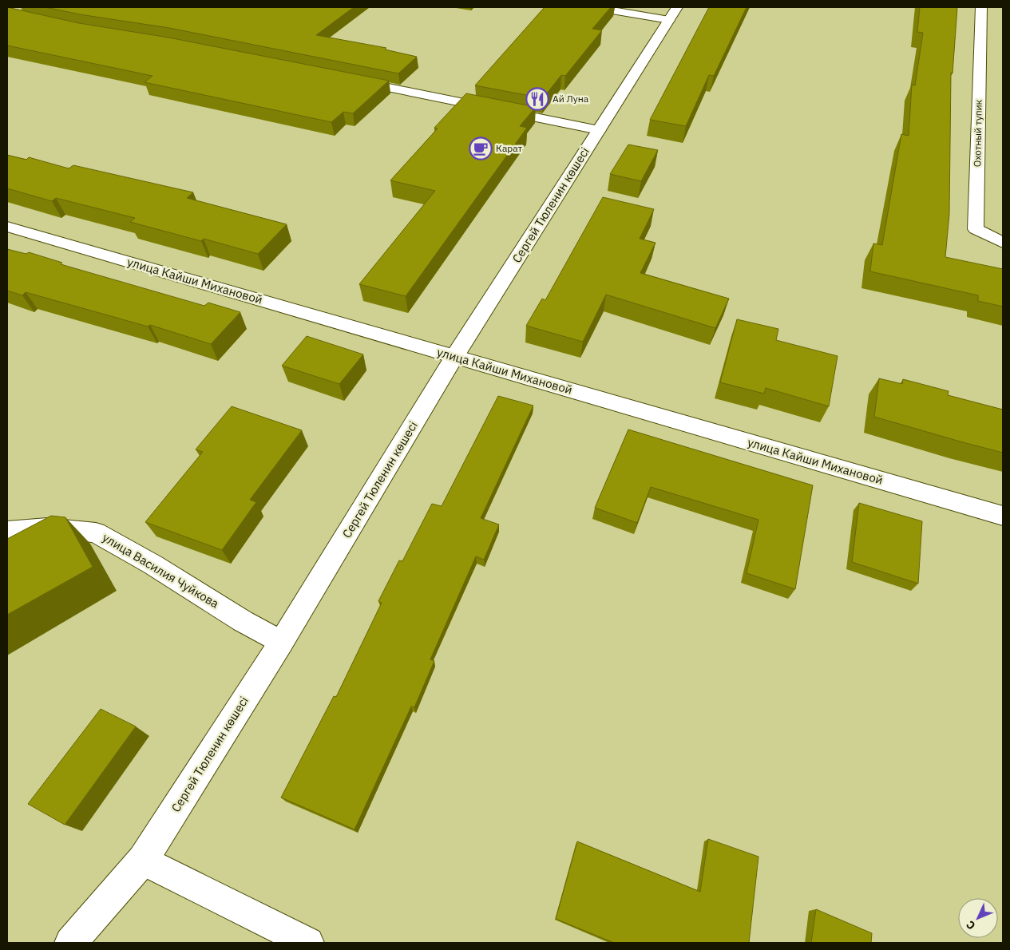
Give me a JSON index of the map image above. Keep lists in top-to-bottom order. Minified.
{"streets":{"street":["Охотный тупик","Сергей Тюленин көшесі","улица Кайши Михановой","улица Василия Чуйкова"]},"crossings":[["Сергей Тюленин көшесі","улица Кайши Михановой"],["Сергей Тюленин көшесі","улица Василия Чуйкова"]],"places":{"restaurant":["Ай Луна"],"cafe":["Карат"]},"north":"bottom left"}
